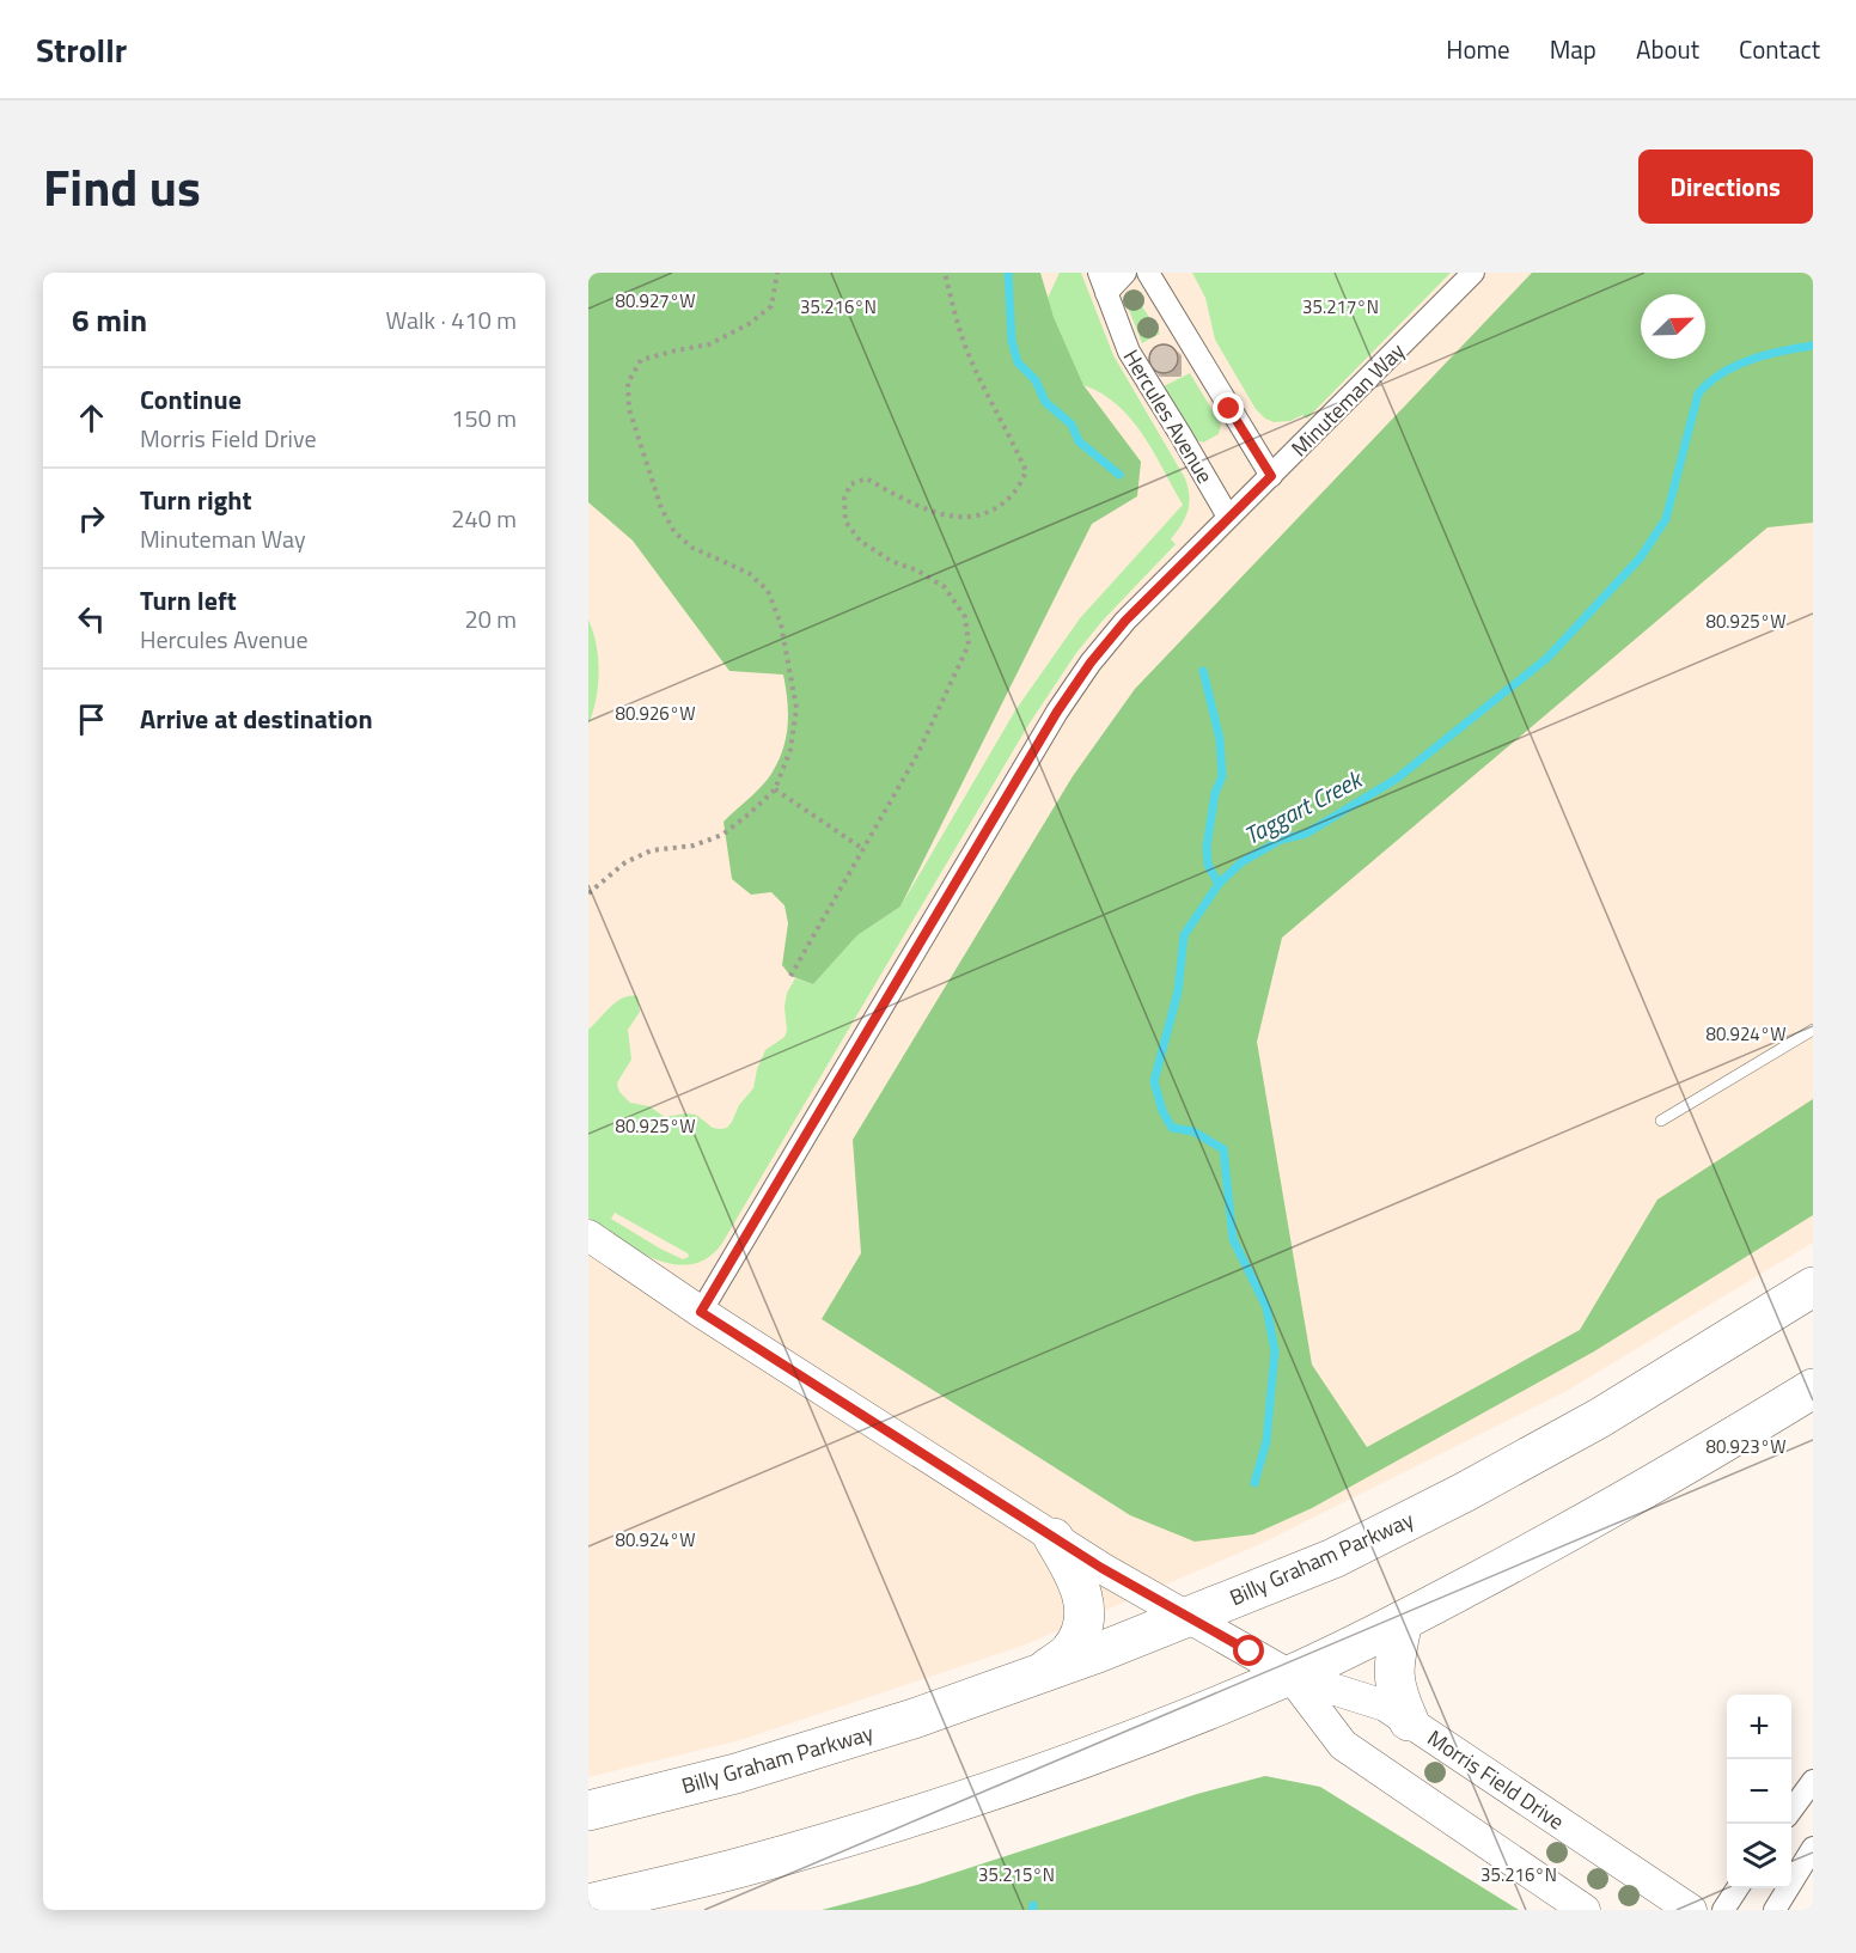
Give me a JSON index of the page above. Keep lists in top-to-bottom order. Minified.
{"streets":{"highway":["Billy Graham Parkway"],"street":["Minuteman Way","Hercules Avenue","Morris Field Drive"]},"crossings":[["Minuteman Way","Hercules Avenue"],["Minuteman Way","Morris Field Drive"],["Billy Graham Parkway","Morris Field Drive"]],"water":["Taggart Creek"],"north":"top right","page":{"header":"Strollr","nav":["Home","Map","About","Contact"],"title":"Find us","buttons":"Directions","heading":["6 min","Walk · 410 m"],"list":[["Continue","Morris Field Drive","150 m"],["Turn right","Minuteman Way","240 m"],["Turn left","Hercules Avenue","20 m"],"Arrive at destination"],"map_buttons":["+","−"]},"coordinates":["80.927°W","35.216°N","35.217°N","80.925°W","80.926°W","80.924°W","80.923°W","35.215°N"]}
